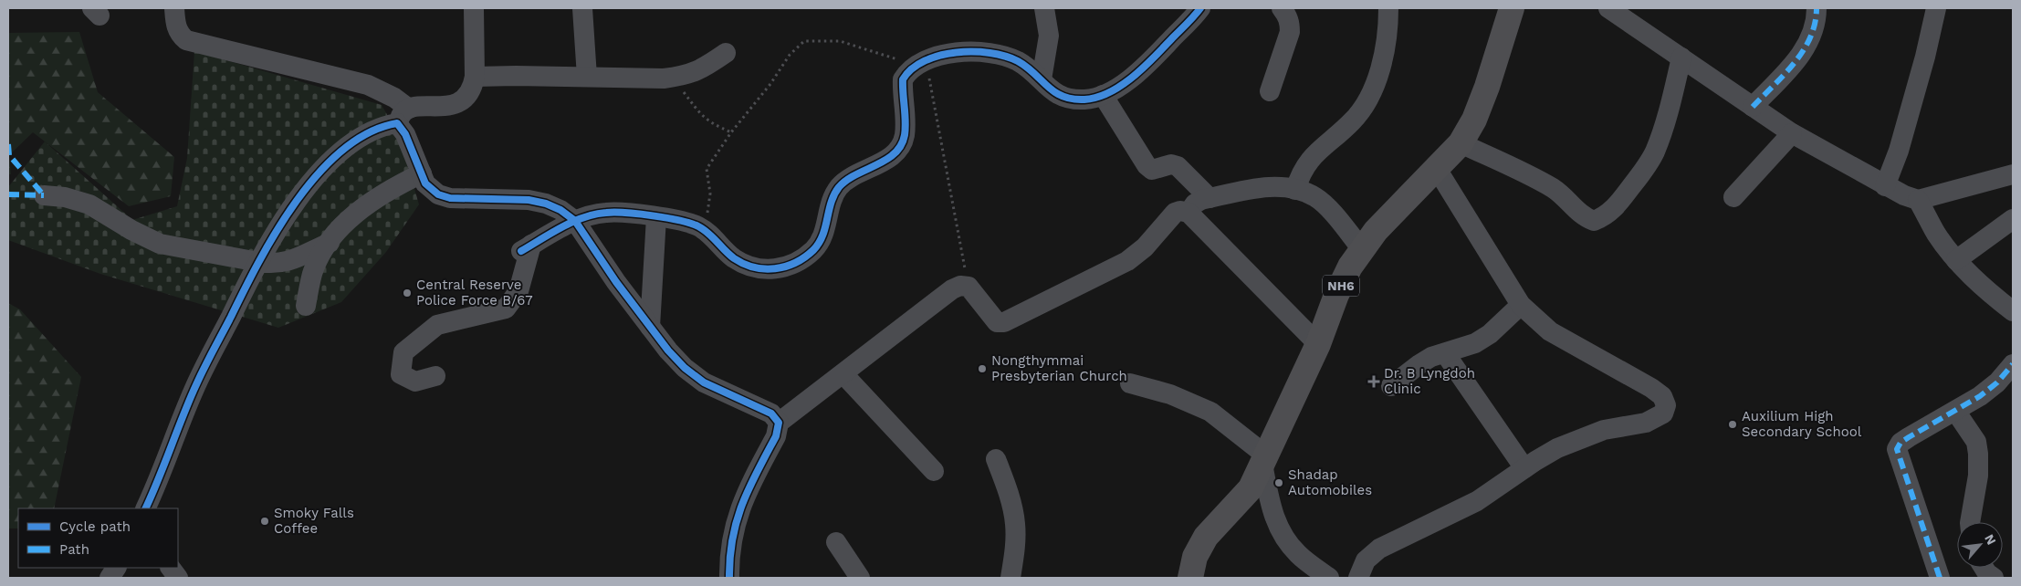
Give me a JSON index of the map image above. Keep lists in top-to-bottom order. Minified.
{"streets":{"highway":["NH6"]},"places":{"other":["Central Reserve Police Force B/67","Nongthymmai Presbyterian Church","Auxilium High Secondary School","Shadap Automobiles","Smoky Falls Coffee"],"health":["Dr. B Lyngdoh Clinic"]},"legend":["Cycle path","Path"],"north":"top right"}
